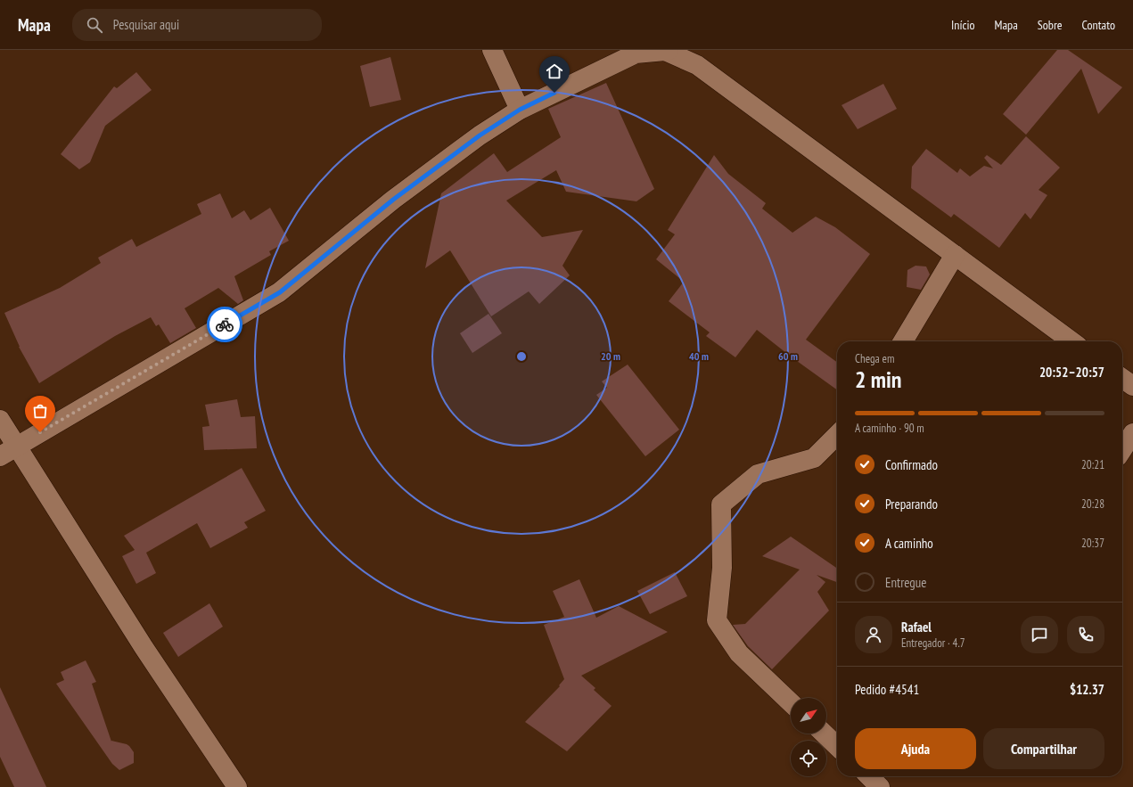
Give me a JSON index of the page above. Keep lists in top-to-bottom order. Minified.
{"north":"top right","page":{"header":"Mapa","search":"Pesquisar aqui","nav":["Início","Mapa","Sobre","Contato"],"heading":["2 min","Chega em","20:52–20:57"],"panel":["Rafael","Entregador · 4.7","Pedido #4541","$12.37"],"bar":"A caminho · 90 m","list":[["Confirmado","20:21"],["Preparando","20:28"],["A caminho","20:37"],"Entregue"],"buttons":["Ajuda","Compartilhar"]},"rings":["20 m","40 m","60 m"]}
